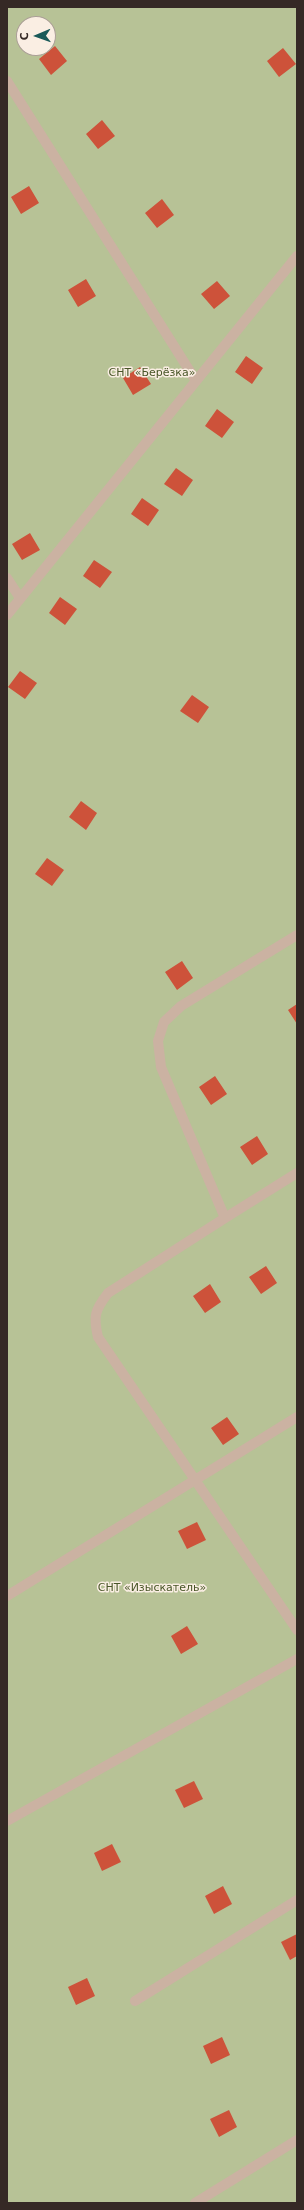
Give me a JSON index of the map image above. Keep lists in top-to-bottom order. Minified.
{"parks":["СНТ «Берёзка»","СНТ «Изыскатель»"],"north":"left"}
